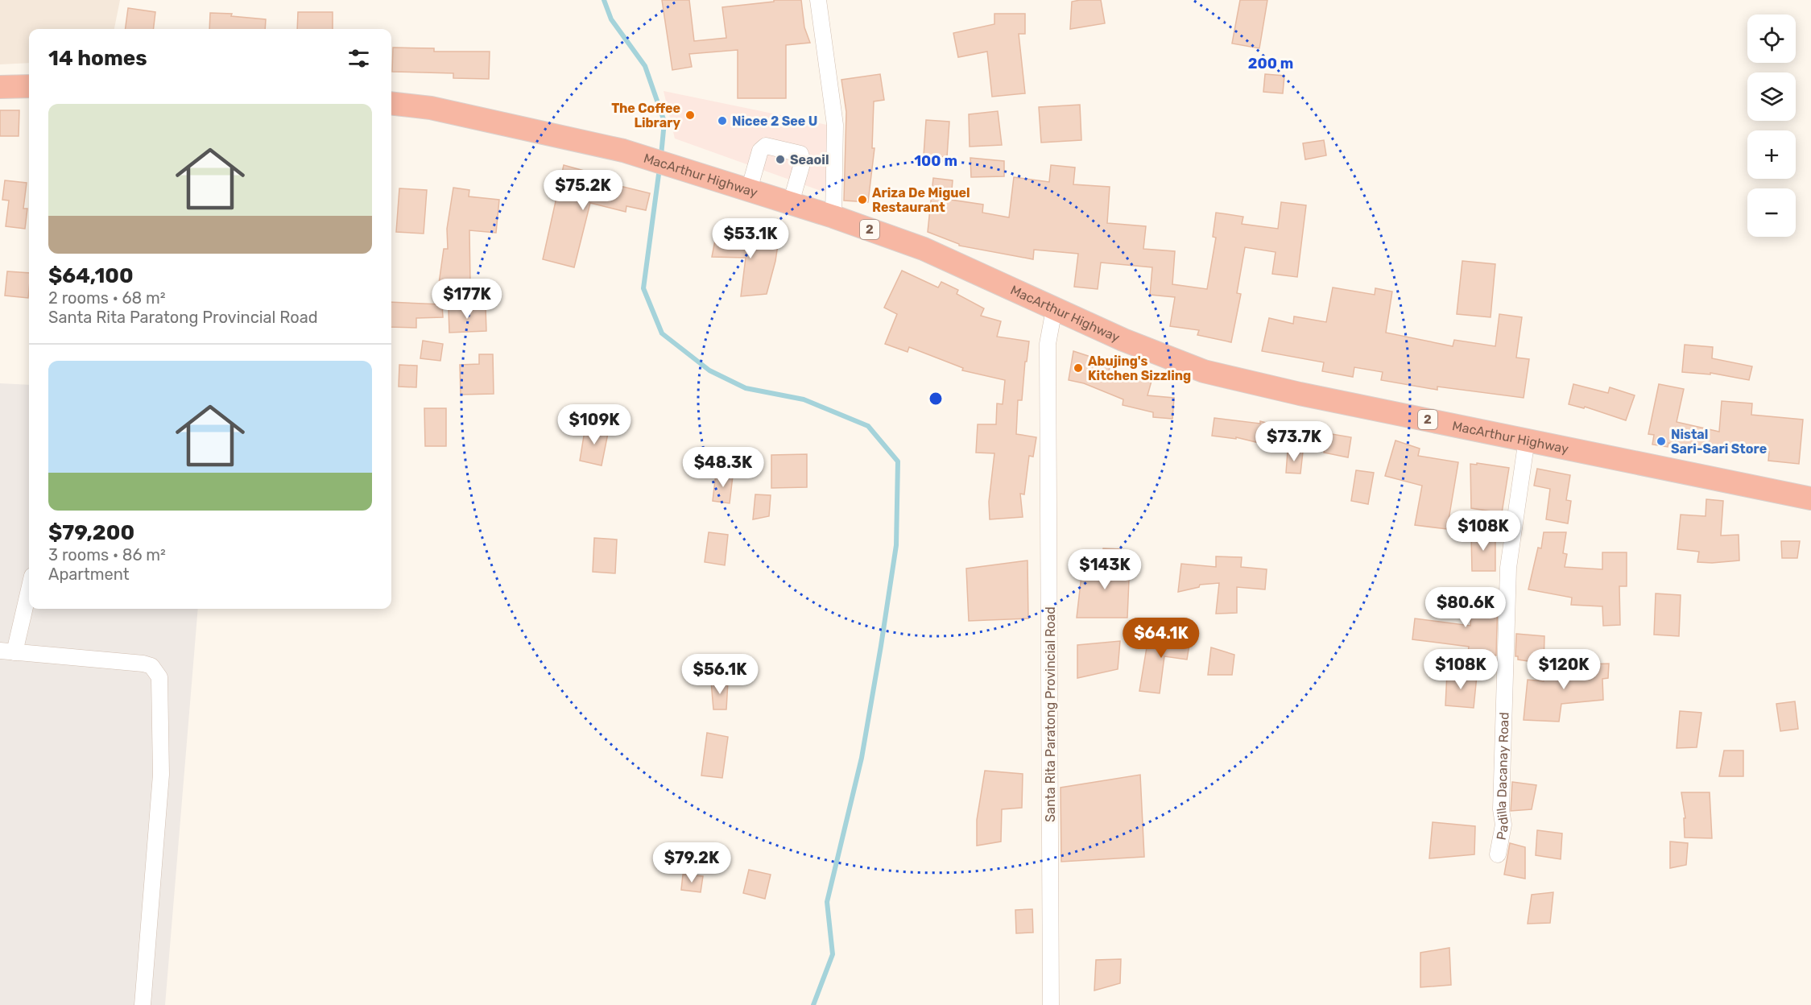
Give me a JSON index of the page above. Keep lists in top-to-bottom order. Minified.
{"streets":{"highway":["MacArthur Highway","2"],"street":["Santa Rita Paratong Provincial Road","Padilla Dacanay Road"]},"crossings":[["MacArthur Highway","Santa Rita Paratong Provincial Road"],["MacArthur Highway","Padilla Dacanay Road"]],"places":["The Coffee Library","Nicee 2 See U","Seaoil","Ariza De Miguel Restaurant","Abujing's Kitchen Sizzling","Nistal Sari-Sari Store"],"page":{"map_buttons":["+","−"],"heading":"14 homes","list":[{"name":"$64,100","note":"2 rooms · 68 m² · Santa Rita Paratong Provincial Road"},{"name":"$79,200","note":"3 rooms · 86 m² · Apartment"}],"price":["$75.2K","$53.1K","$177K","$109K","$73.7K","$48.3K","$108K","$143K","$80.6K","$64.1K","$108K","$120K","$56.1K","$79.2K"]},"rings":["200 m","100 m"]}
